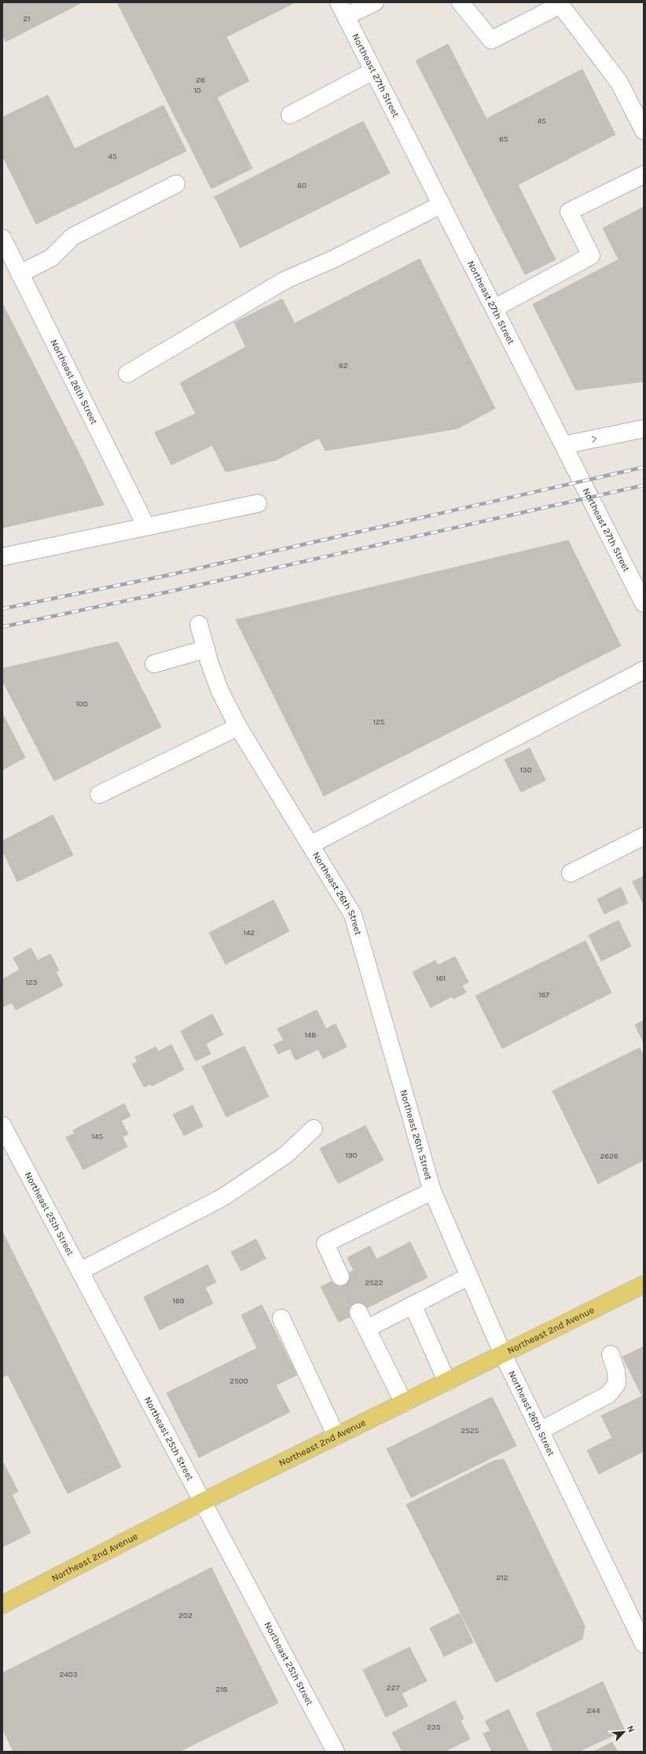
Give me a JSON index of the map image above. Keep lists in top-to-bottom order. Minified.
{"streets":{"main road":["Northeast 2nd Avenue"],"street":["Northeast 27th Street","Northeast 26th Street","Northeast 25th Street"]},"crossings":[["Northeast 26th Street","Northeast 2nd Avenue"],["Northeast 25th Street","Northeast 2nd Avenue"]],"house_numbers":["21","26","10","45","65","45","60","62","100","125","130","142","161","123","167","148","145","190","2626","2522","169","2500","2525","212","202","2403","227","218","244","235"],"north":"top right"}
